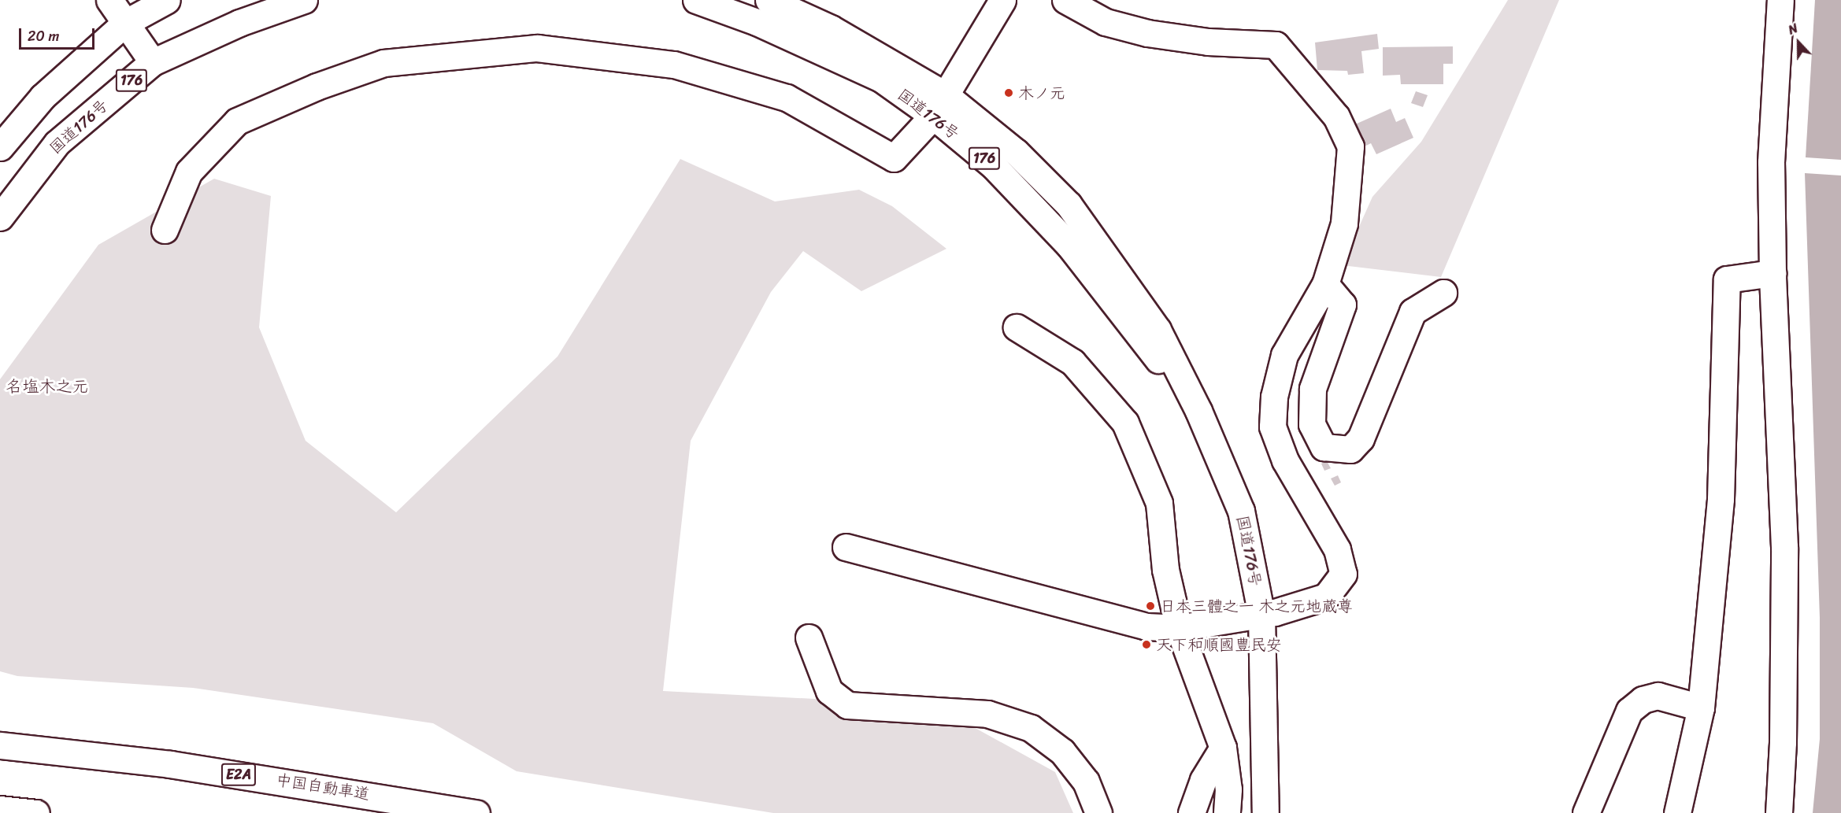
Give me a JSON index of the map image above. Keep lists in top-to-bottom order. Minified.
{"streets":{"main road":["176","国道176号","E2A","中国自動車道"]},"districts":["名塩木之元"],"places":["木ノ元","日本三體之一 木之元地蔵尊","天下和順國豊民安"],"scale_bar":"20 m","north":"top"}
